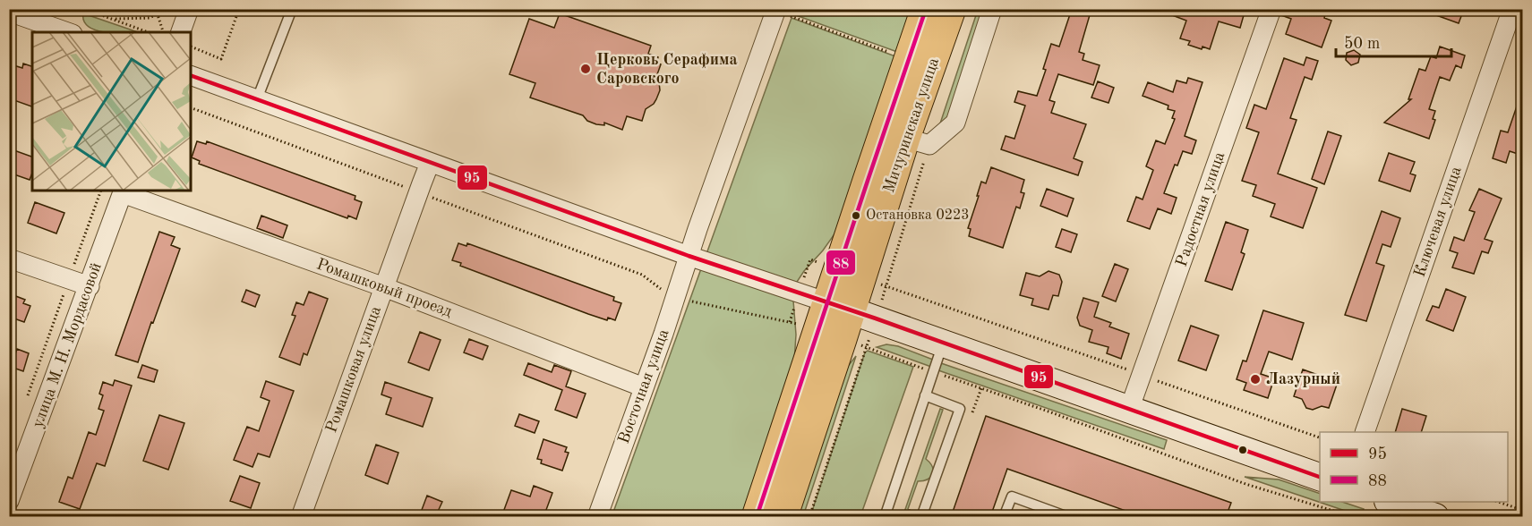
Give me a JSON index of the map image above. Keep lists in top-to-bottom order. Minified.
{"streets":{"main road":["Мичуринская улица"],"street":["Радостная улица","Ключевая улица","Ромашковый проезд","улица М. Н. Мордасовой","Ромашковая улица","Восточная улица"]},"crossings":[["Ромашковый проезд","улица М. Н. Мордасовой"],["Ромашковый проезд","Ромашковая улица"],["Ромашковый проезд","Восточная улица"]],"places":["Церковь Серафима Саровского","Остановка 0223","Лазурный"],"lines":["transit line 88","transit line 95"],"legend":["95","88"],"scale_bar":"50 m"}
